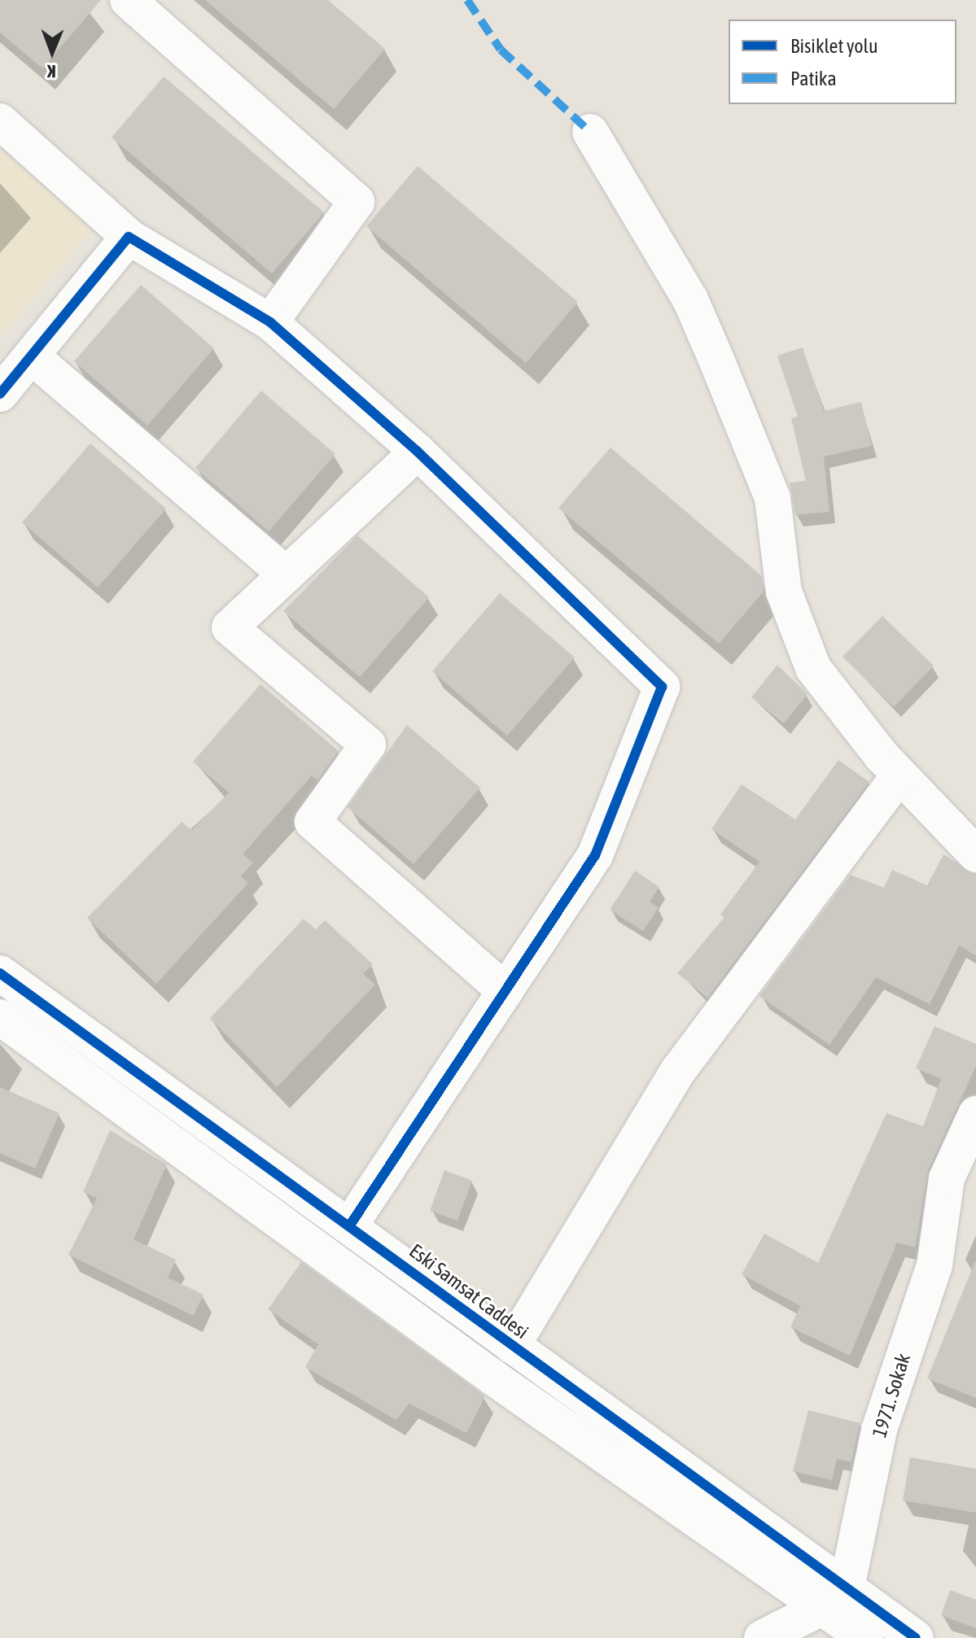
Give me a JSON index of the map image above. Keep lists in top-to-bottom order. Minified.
{"streets":{"street":["Eski Samsat Caddesi","1971. Sokak"]},"crossings":[["Eski Samsat Caddesi","1971. Sokak"]],"legend":["Bisiklet yolu","Patika"],"north":"bottom"}
